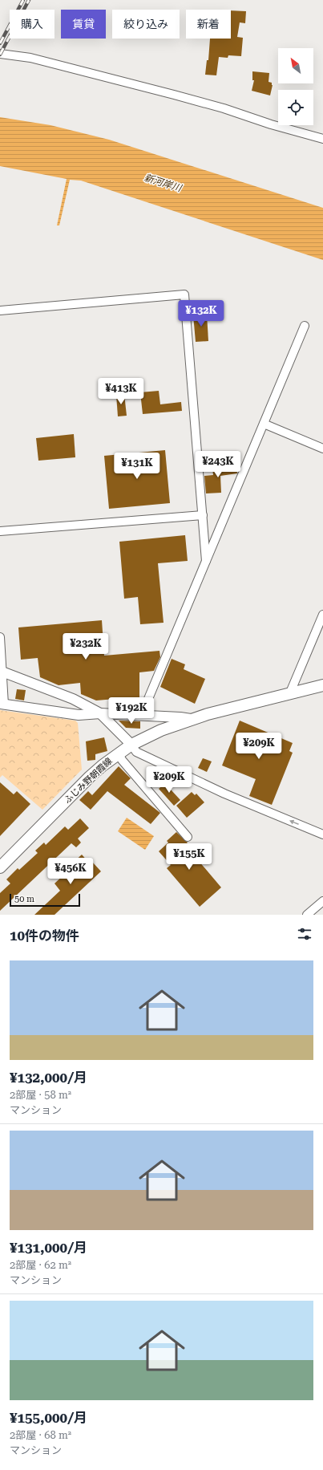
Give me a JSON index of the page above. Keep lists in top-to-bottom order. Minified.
{"streets":{"main road":["ふじみ野朝霞線"]},"water":["新河岸川"],"scale_bar":"50 m","north":"top left","page":{"chip":["購入","賃貸","絞り込み","新着"],"price":["¥132K","¥413K","¥243K","¥131K","¥232K","¥192K","¥209K","¥209K","¥155K","¥456K"],"scale":"50 m","heading":"10件の物件","list":[{"name":"¥132,000/月","note":"2部屋 · 58 m² · マンション"},{"name":"¥131,000/月","note":"2部屋 · 62 m² · マンション"},{"name":"¥155,000/月","note":"2部屋 · 68 m² · マンション"}]}}
